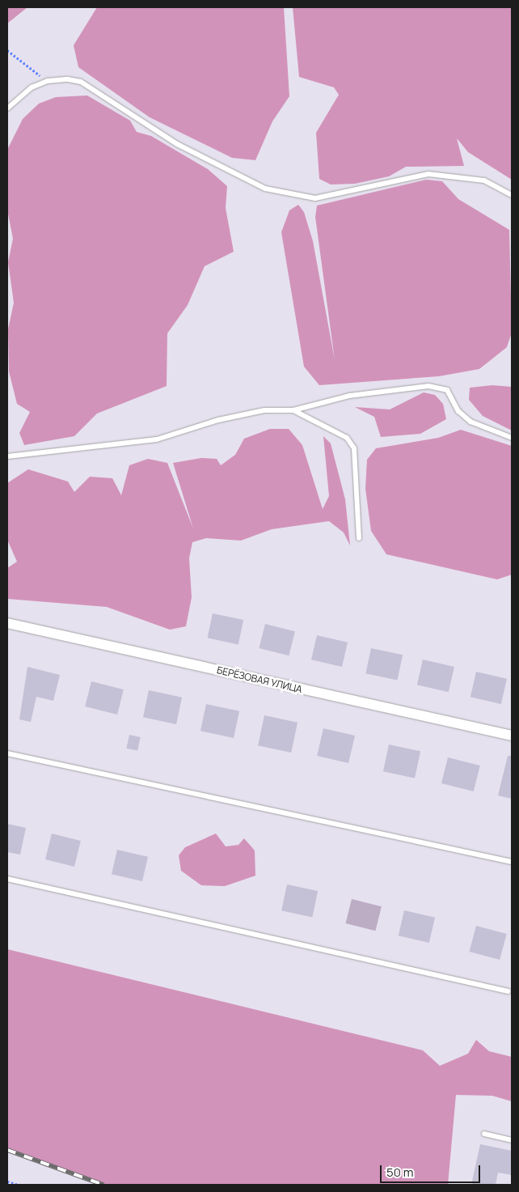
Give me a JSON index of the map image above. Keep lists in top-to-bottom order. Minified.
{"streets":{"street":["БЕРЁЗОВАЯ УЛИЦА"]},"scale_bar":"50 m"}
